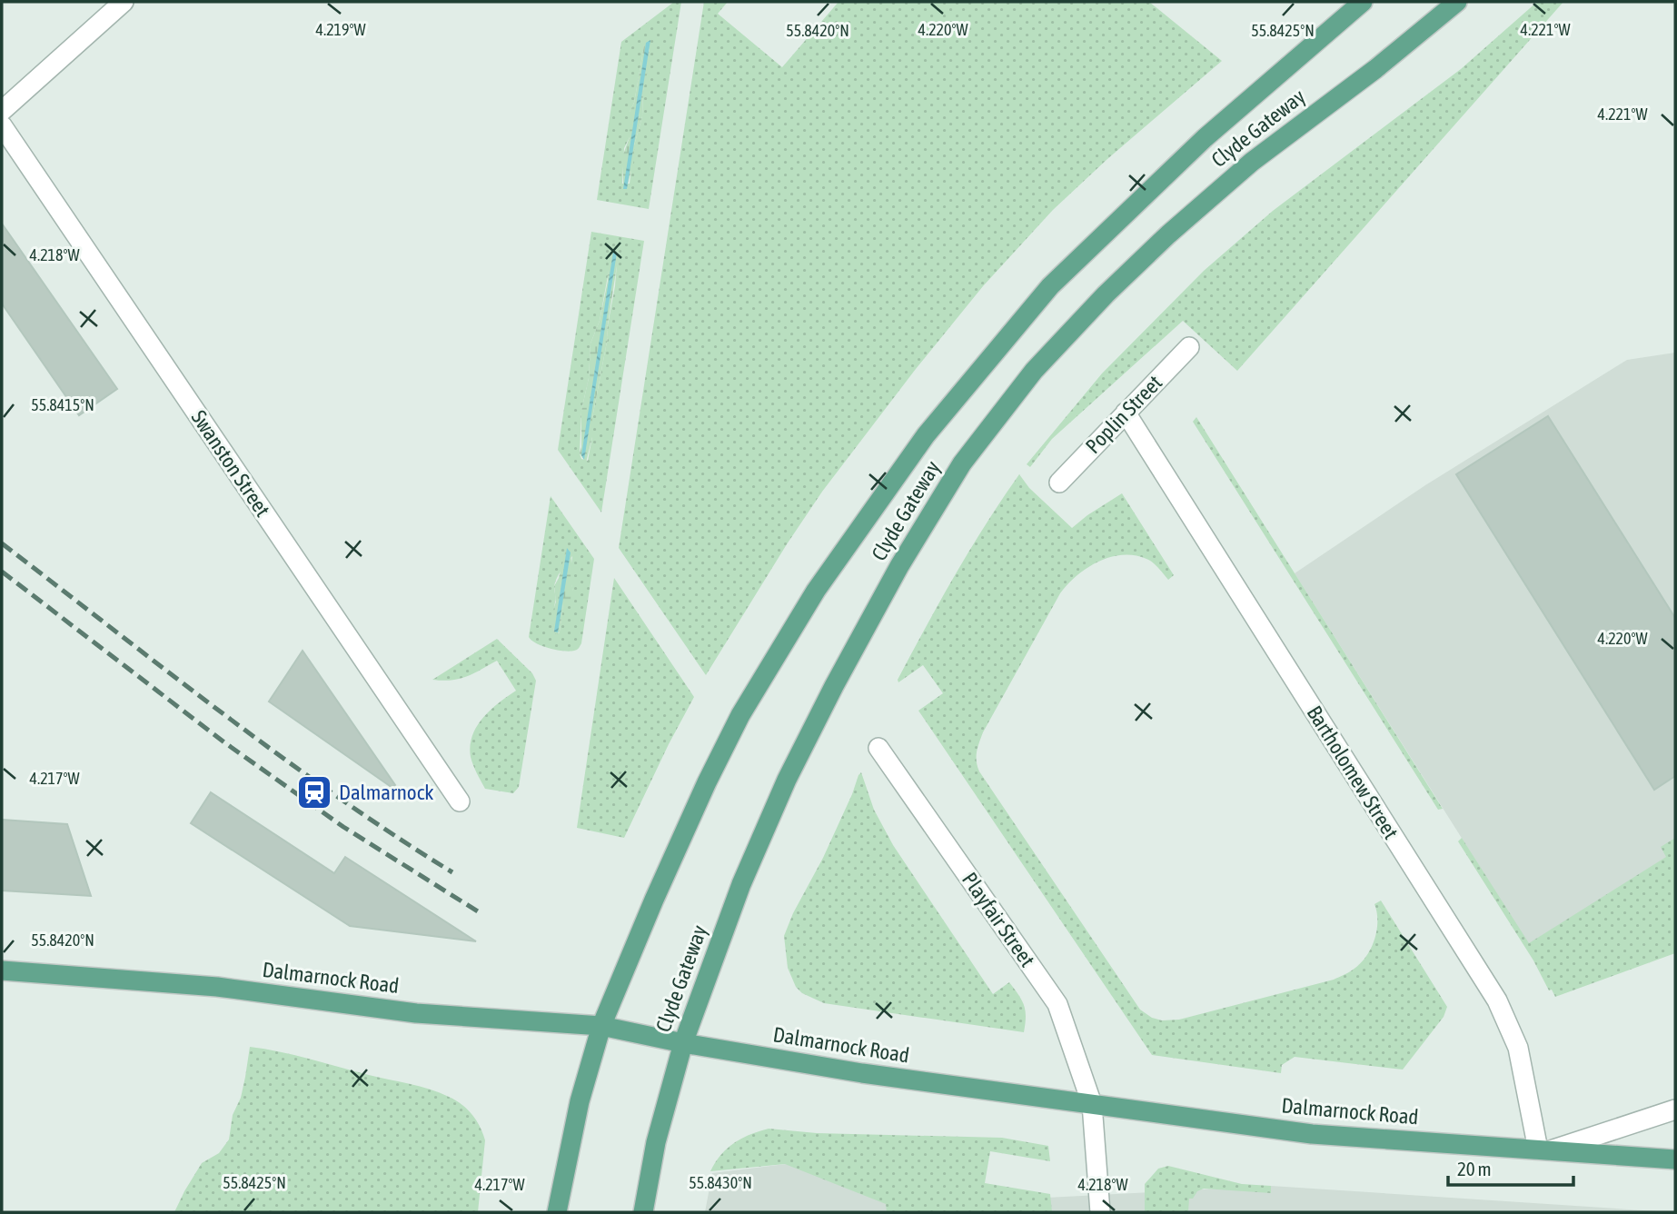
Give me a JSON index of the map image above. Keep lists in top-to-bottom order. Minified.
{"streets":{"main road":["Clyde Gateway","Dalmarnock Road"],"street":["Poplin Street","Swanston Street","Bartholomew Street","Playfair Street"]},"crossings":[["Clyde Gateway","Dalmarnock Road"],["Poplin Street","Bartholomew Street"],["Bartholomew Street","Dalmarnock Road"],["Playfair Street","Dalmarnock Road"]],"places":{"station":["Dalmarnock"]},"scale_bar":"20 m","coordinates":["4.219°W","4.220°W","4.221°W","55.8420°N","55.8425°N","4.218°W","55.8415°N","4.217°W","55.8430°N"]}
